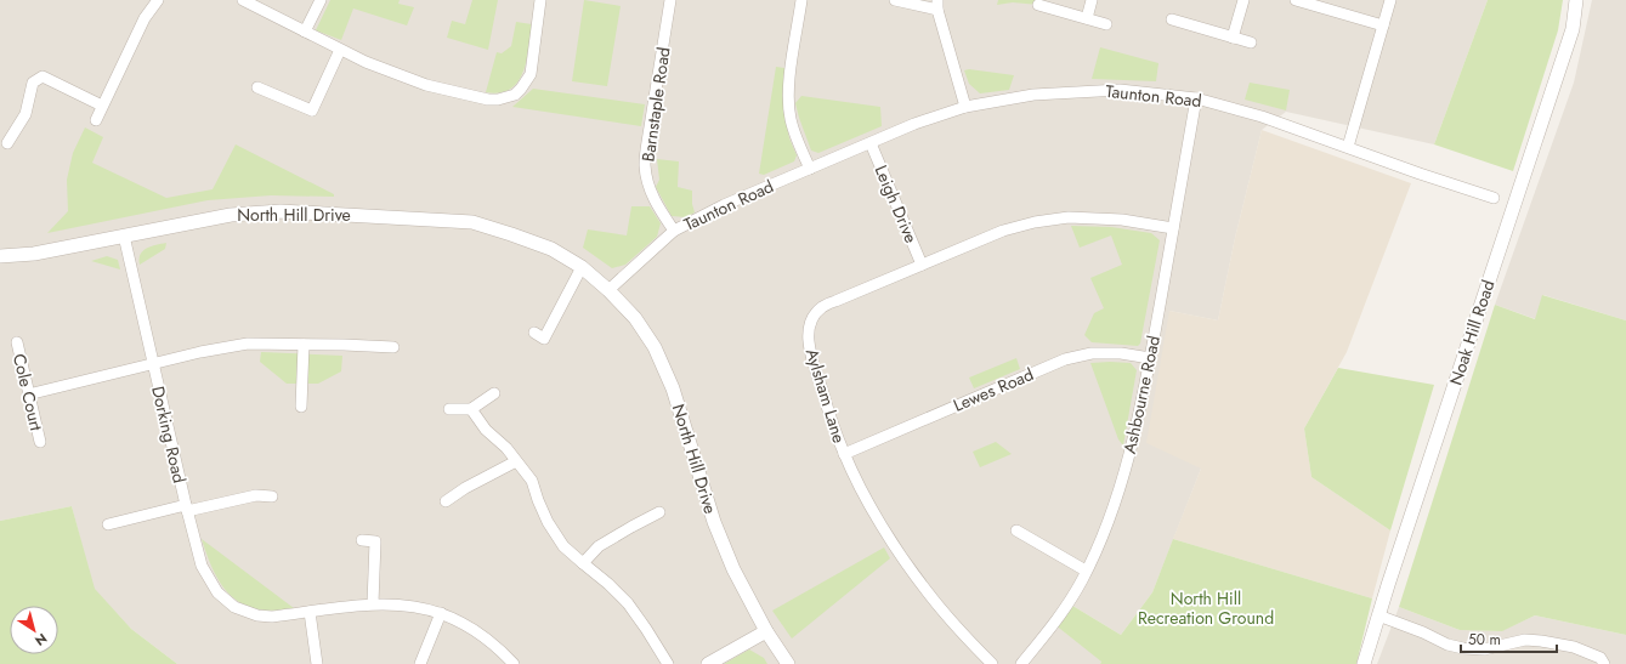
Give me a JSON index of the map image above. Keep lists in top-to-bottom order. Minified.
{"streets":{"street":["Taunton Road","Barnstaple Road","Leigh Drive","North Hill Drive","Noak Hill Road","Lewes Road","Cole Court","Ashbourne Road","Aylsham Lane","Dorking Road"]},"crossings":[["Taunton Road","Barnstaple Road"],["Taunton Road","Leigh Drive"],["Taunton Road","North Hill Drive"],["Taunton Road","Ashbourne Road"],["Leigh Drive","Aylsham Lane"],["North Hill Drive","Dorking Road"],["Lewes Road","Ashbourne Road"],["Lewes Road","Aylsham Lane"],["Cole Court","Dorking Road"],["Ashbourne Road","Aylsham Lane"]],"parks":["North Hill Recreation Ground"],"scale_bar":"50 m","north":"bottom right"}
